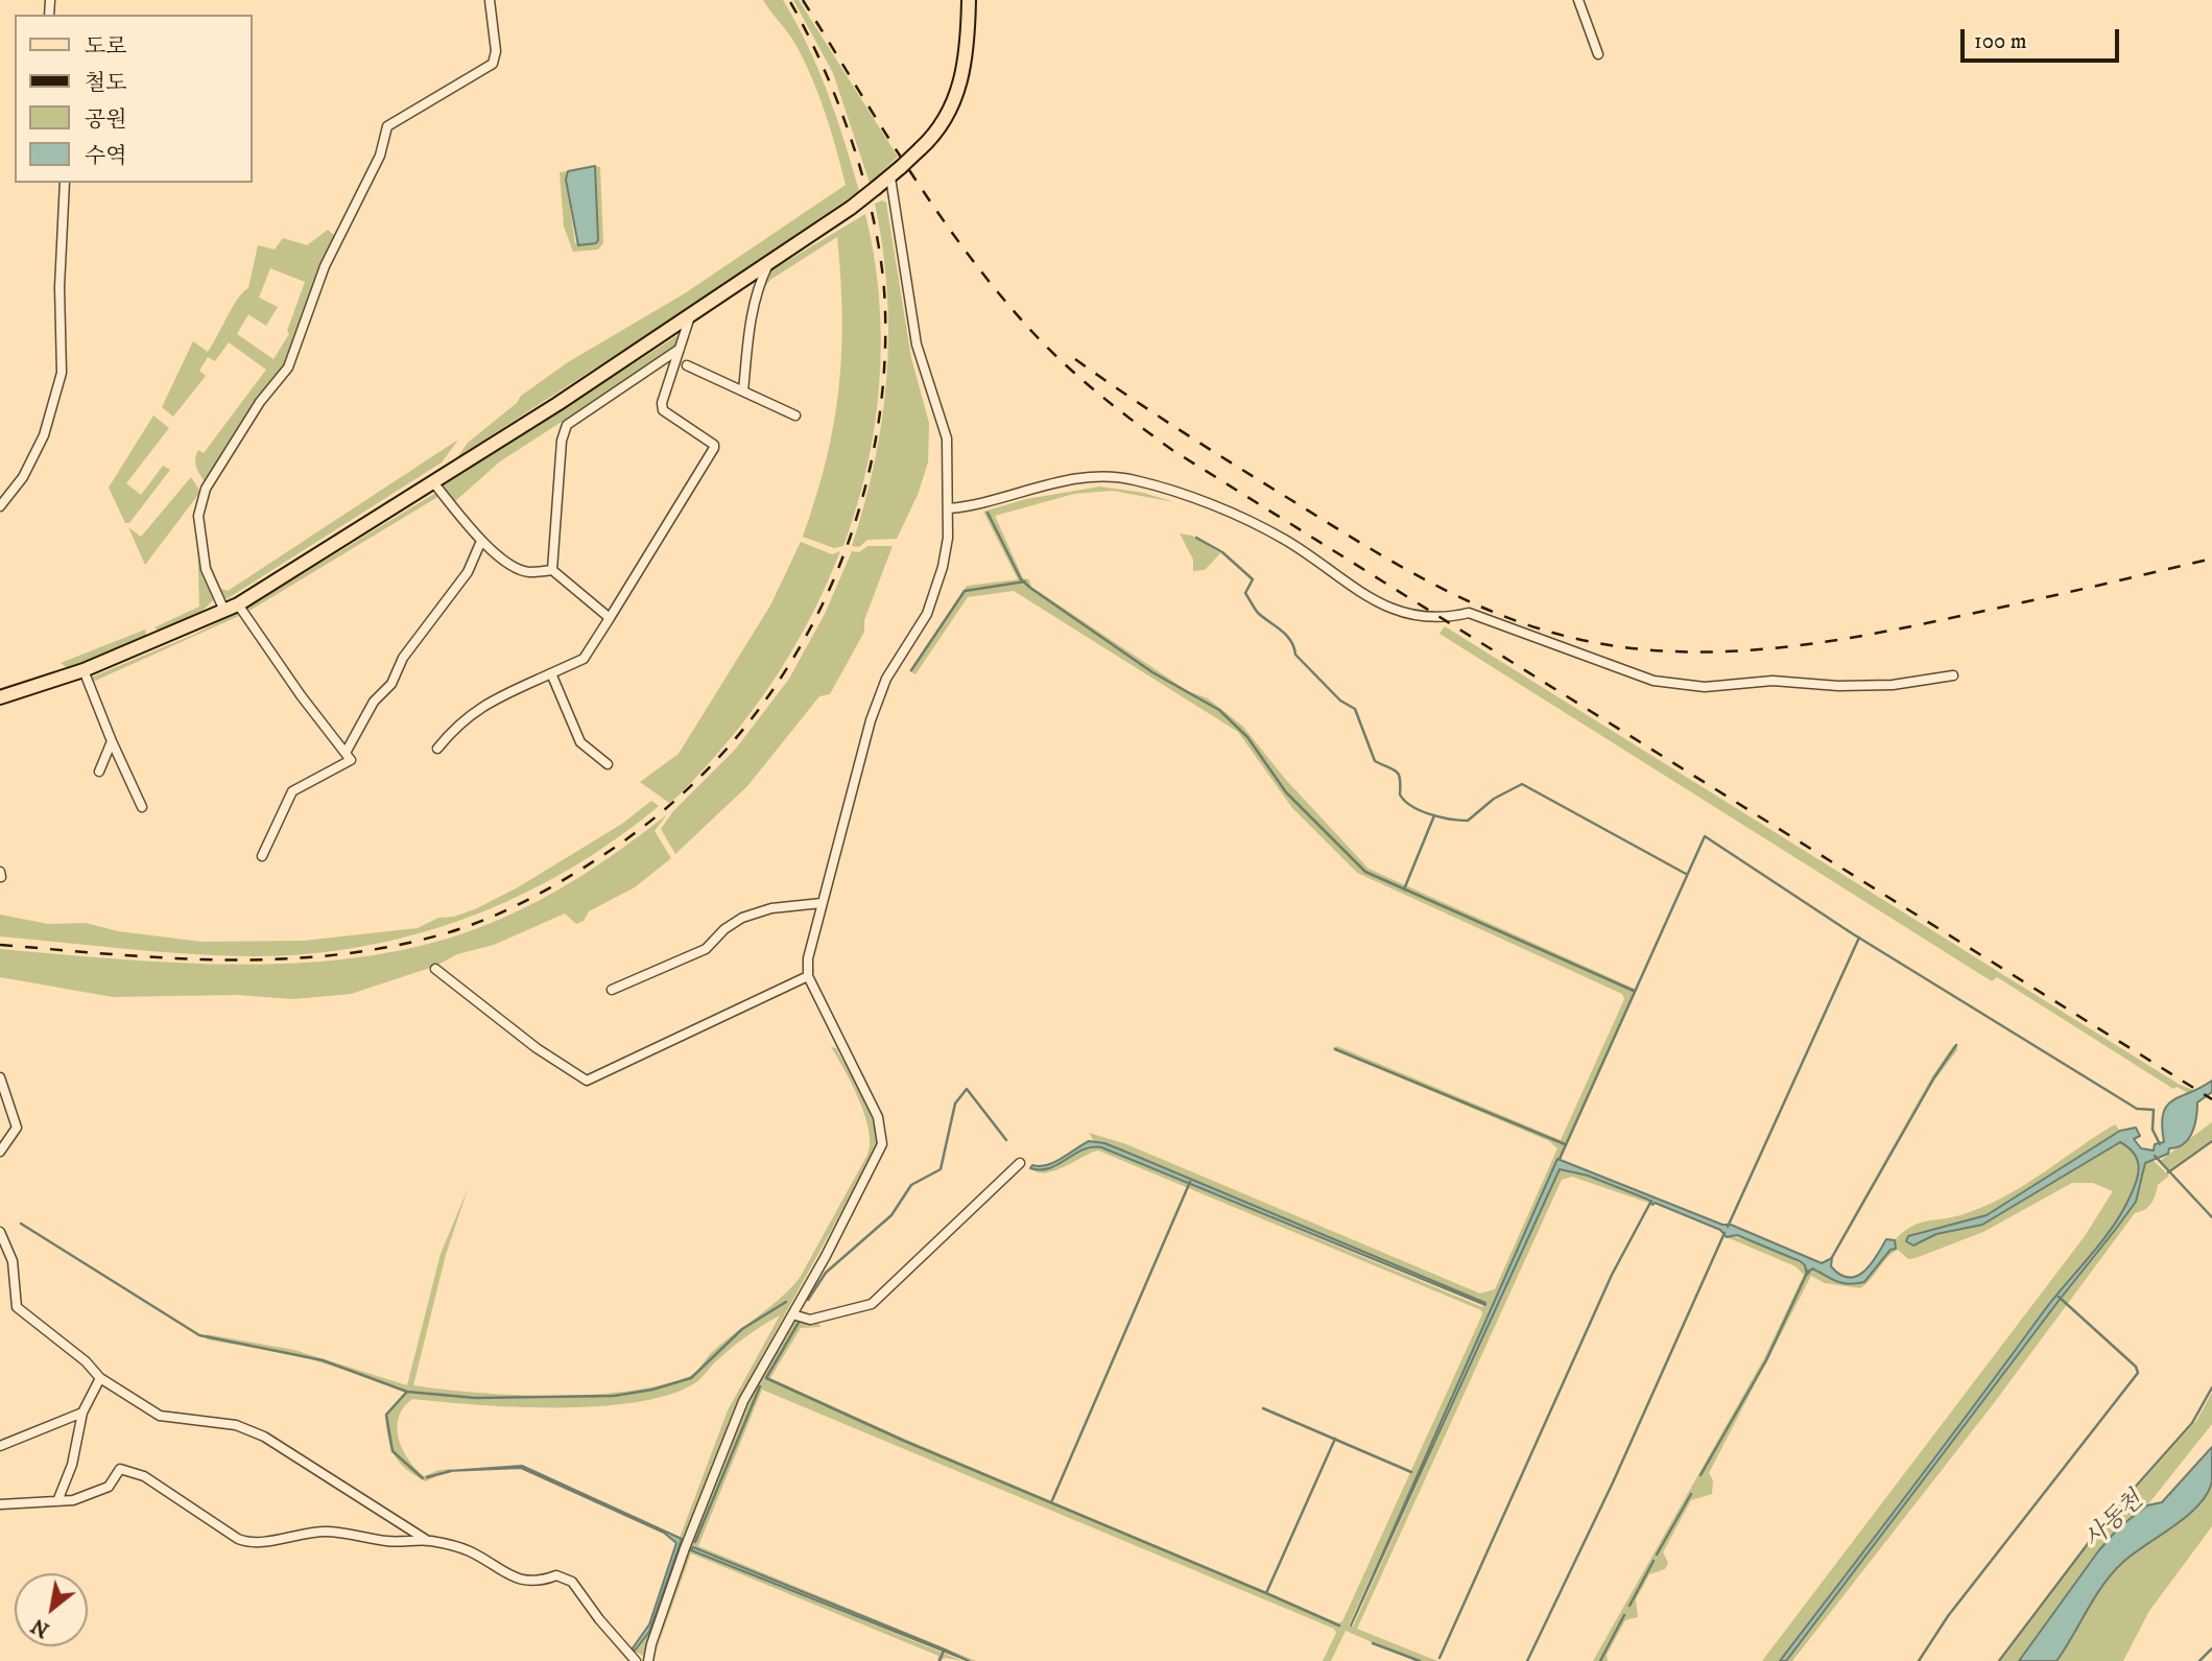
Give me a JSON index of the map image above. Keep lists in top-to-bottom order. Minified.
{"water":["사동천"],"legend":["도로","철도","공원","수역"],"scale_bar":"100 m","north":"bottom left"}
